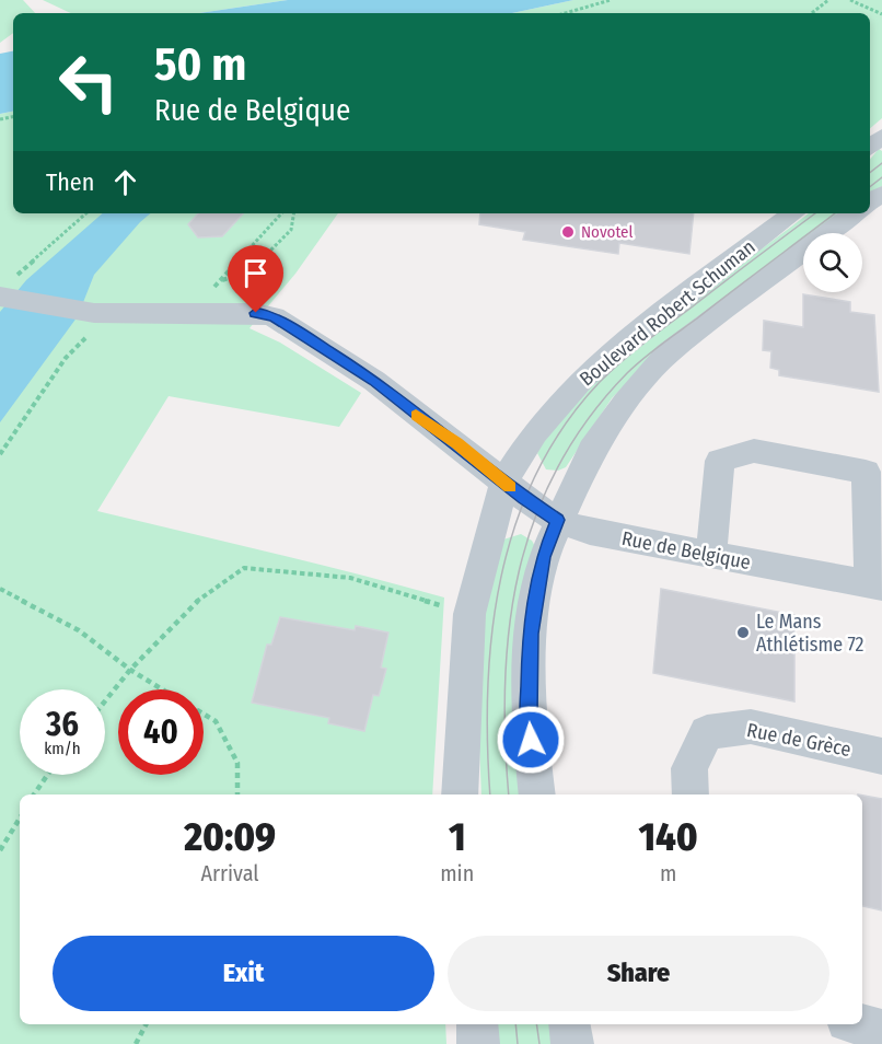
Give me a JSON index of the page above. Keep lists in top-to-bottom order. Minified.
{"streets":{"street":["Boulevard Robert Schuman","Rue de Belgique","Rue de Grèce"]},"crossings":[["Boulevard Robert Schuman","Rue de Belgique"]],"places":["Novotel","Le Mans Athlétisme 72"],"page":{"turn":["50 m","Rue de Belgique"],"then":"Then","speed":"36 km/h","limit":"40","eta":["20:09","Arrival","1","min","140","m"],"buttons":["Exit","Share"]}}
